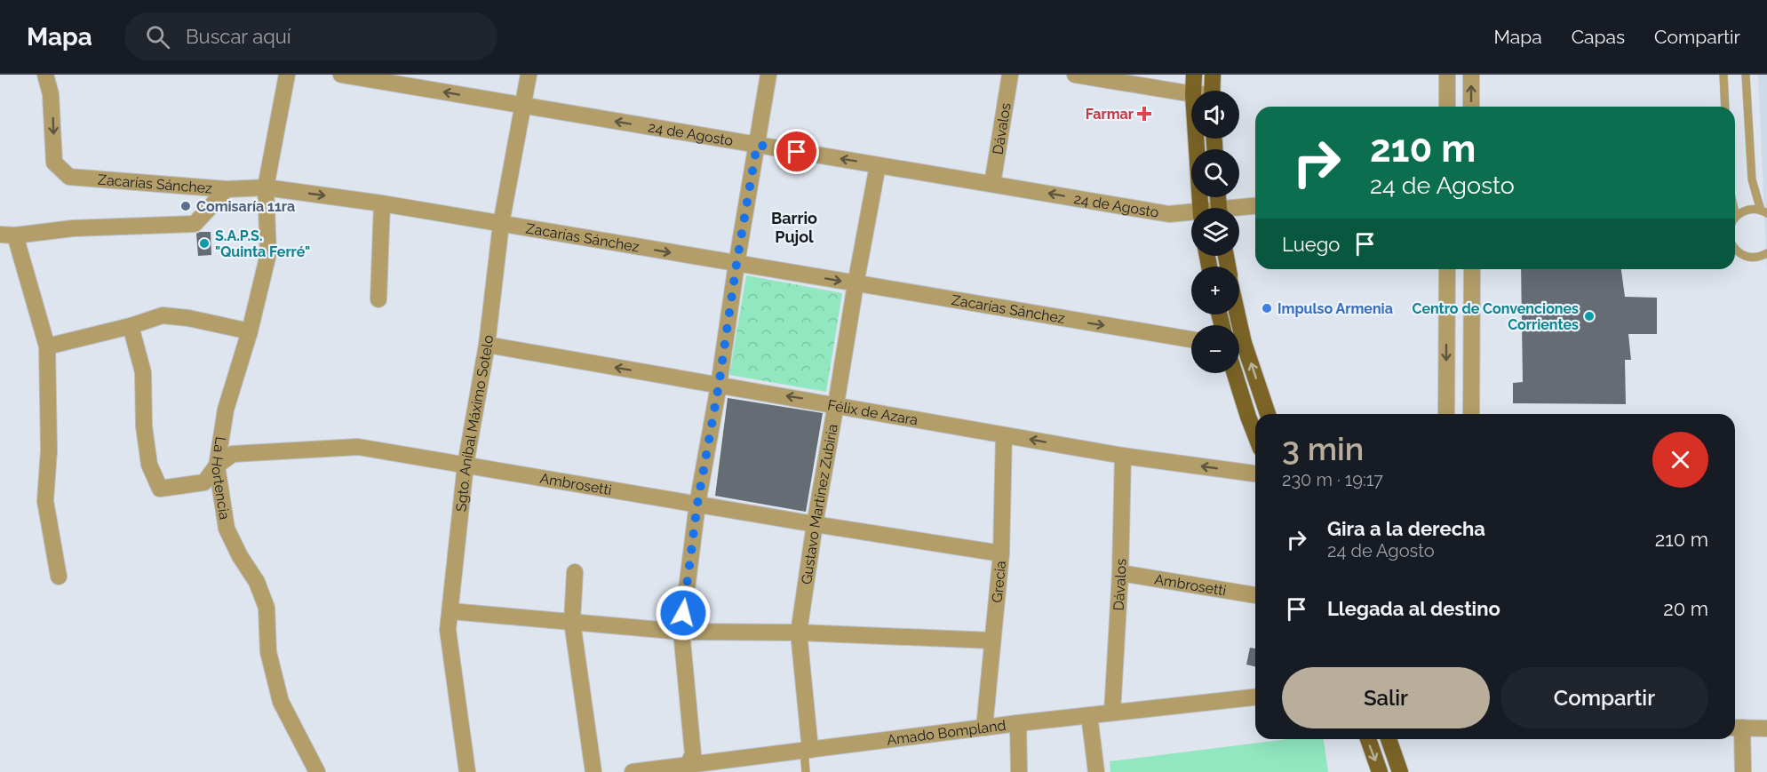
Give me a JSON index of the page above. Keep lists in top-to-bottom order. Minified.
{"streets":{"street":["Dávalos","24 de Agosto","Zacarías Sánchez","Félix de Azara","Sgto. Aníbal Máximo Sotelo","La Hortencia","Ambrosetti","Gustavo Martínez Zubiria","Grecia","Amado Bompland"]},"crossings":[["Dávalos","24 de Agosto"],["Dávalos","Félix de Azara"],["Dávalos","Ambrosetti"],["Dávalos","Amado Bompland"],["24 de Agosto","Sgto. Aníbal Máximo Sotelo"],["24 de Agosto","Gustavo Martínez Zubiria"],["Zacarías Sánchez","Sgto. Aníbal Máximo Sotelo"],["Zacarías Sánchez","La Hortencia"],["Zacarías Sánchez","Gustavo Martínez Zubiria"],["Félix de Azara","Sgto. Aníbal Máximo Sotelo"],["Félix de Azara","Gustavo Martínez Zubiria"],["Félix de Azara","Grecia"],["Sgto. Aníbal Máximo Sotelo","Ambrosetti"],["La Hortencia","Ambrosetti"],["Ambrosetti","Gustavo Martínez Zubiria"],["Ambrosetti","Grecia"],["Gustavo Martínez Zubiria","Amado Bompland"],["Grecia","Amado Bompland"]],"one_way":["24 de Agosto","Zacarías Sánchez","Félix de Azara"],"districts":["Barrio Pujol"],"places":{"health":["Farmar"],"other":["Comisaría 11ra","S.A.P.S. \"Quinta Ferré\"","Impulso Armenia","Centro de Convenciones Corrientes"]},"page":{"header":"Mapa","search":"Buscar aquí","nav":["Mapa","Capas","Compartir"],"map_buttons":["+","−"],"turn":["210 m","24 de Agosto"],"then":"Luego","heading":["3 min","230 m · 19:17"],"list":[{"name":"Gira a la derecha","note":"24 de Agosto","value":"210 m"},{"name":"Llegada al destino","value":"20 m"}],"buttons":["Salir","Compartir"]}}
